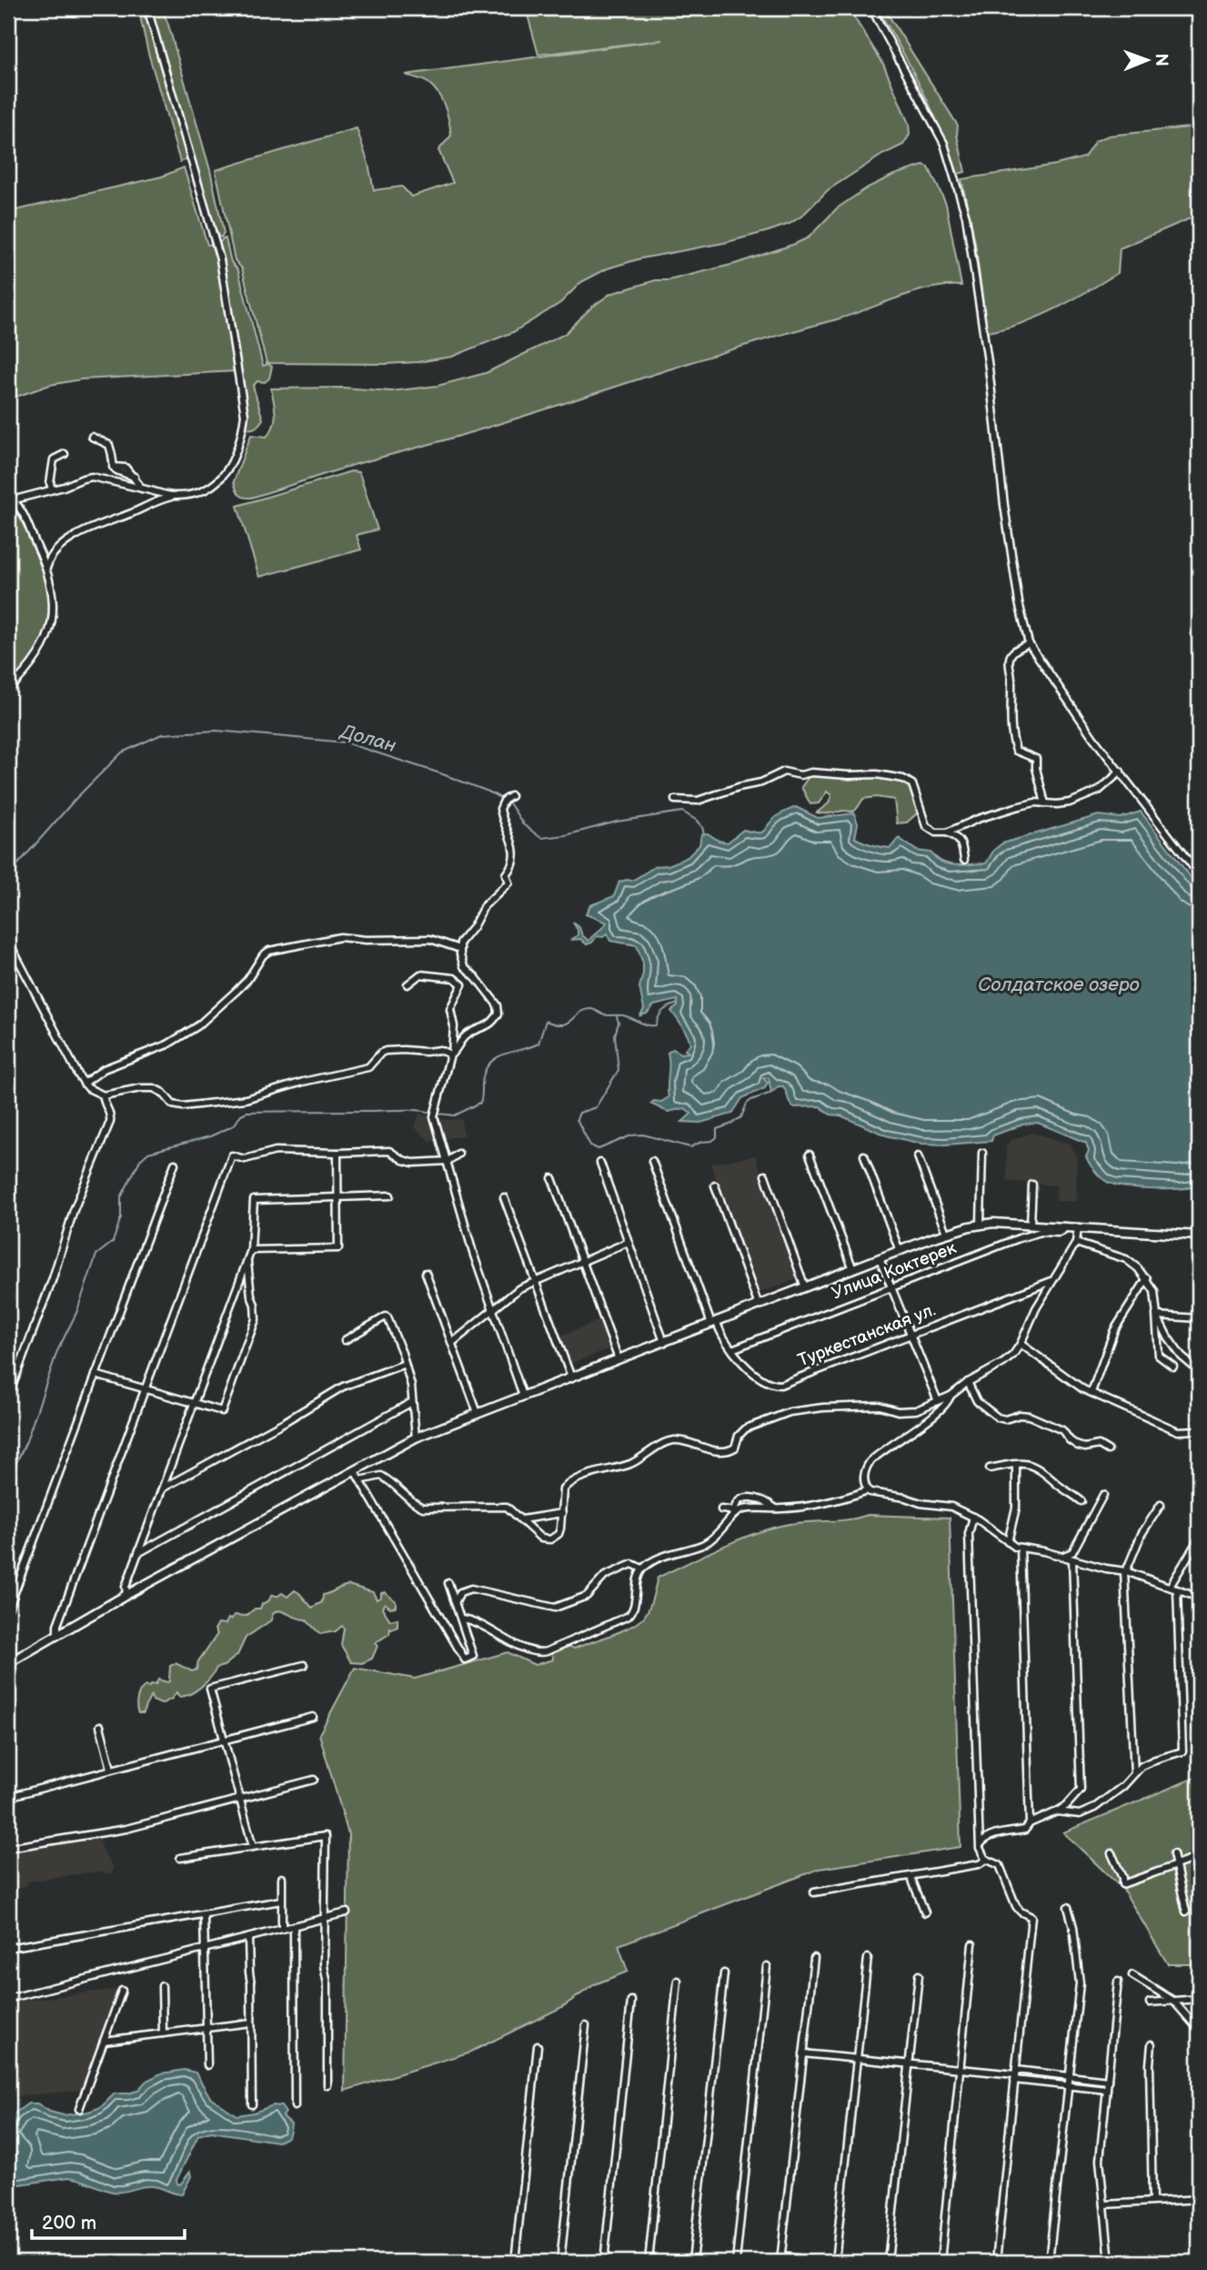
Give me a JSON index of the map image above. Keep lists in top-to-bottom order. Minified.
{"streets":{"street":["Улица Коктерек","Туркестанская ул."]},"crossings":[["Улица Коктерек","Туркестанская ул."]],"water":["Долан","Солдатское озеро"],"scale_bar":"200 m","north":"right"}
